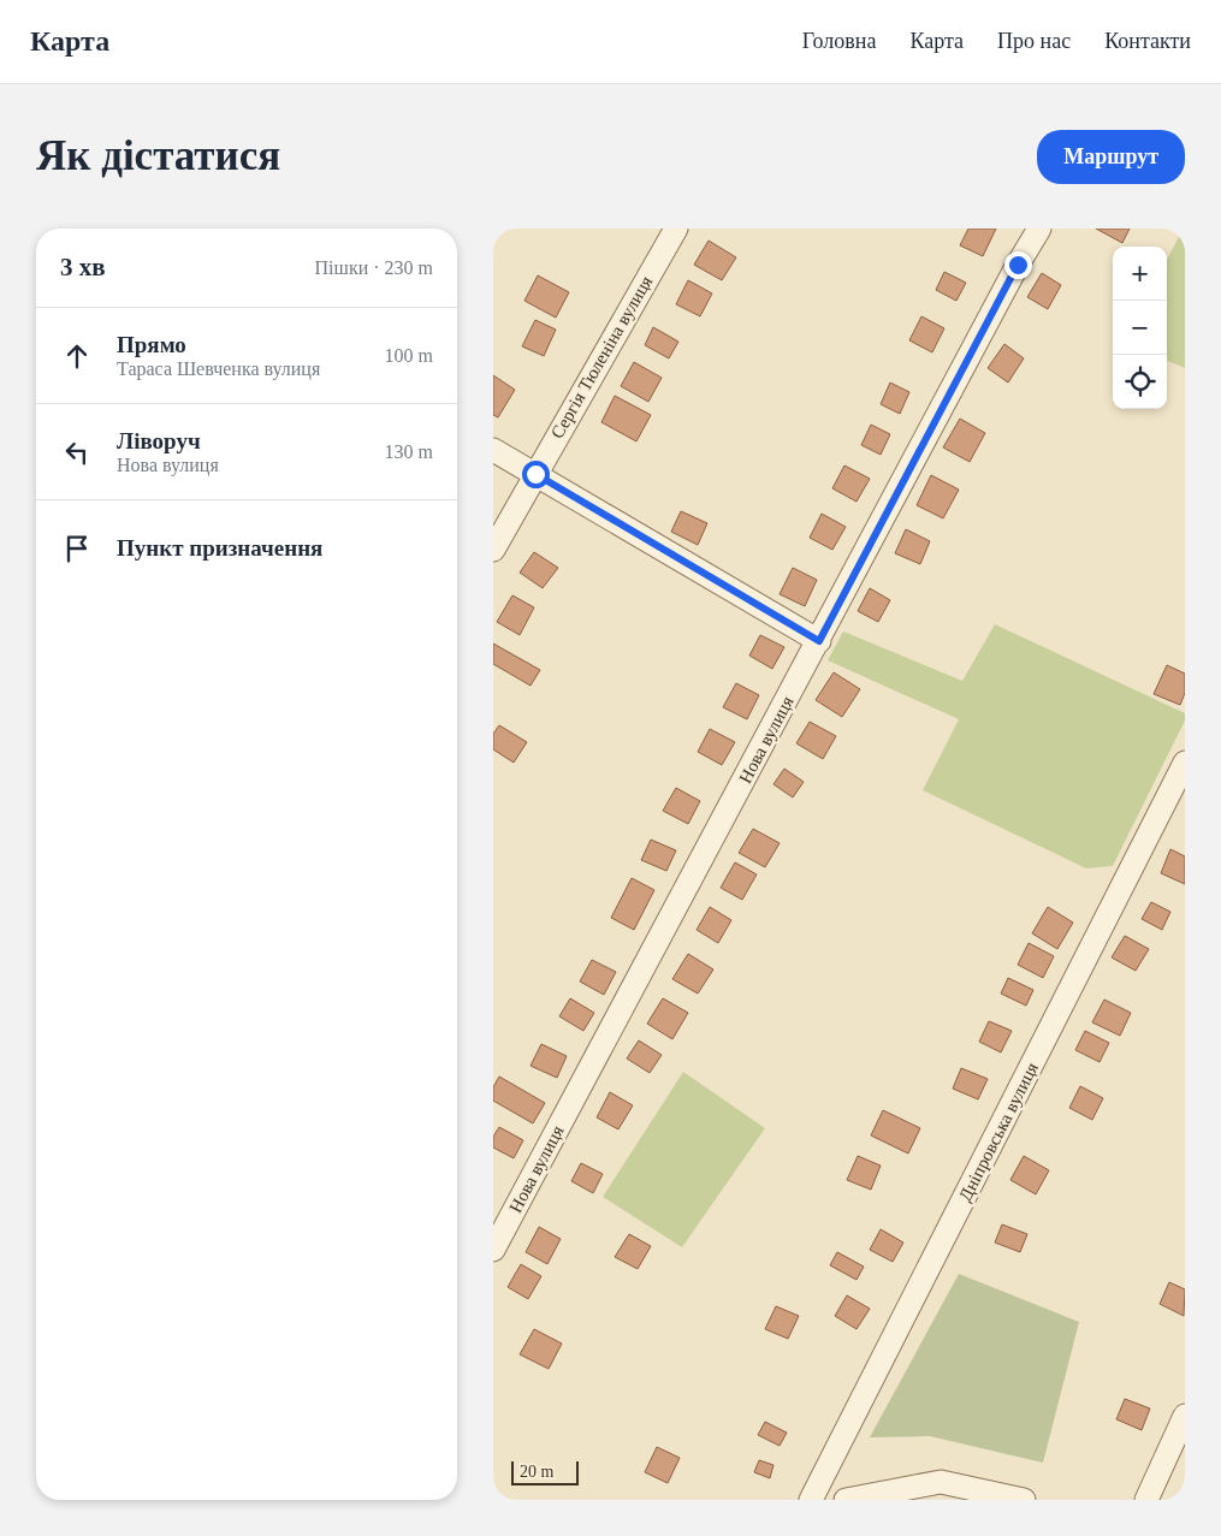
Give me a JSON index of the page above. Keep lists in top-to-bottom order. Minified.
{"streets":{"street":["Сергія Тюленіна вулиця","Нова вулиця","Дніпровська вулиця"]},"scale_bar":"20 m","page":{"header":"Карта","nav":["Головна","Карта","Про нас","Контакти"],"buttons":"Маршрут","title":"Як дістатися","heading":["3 хв","Пішки · 230 m"],"map_buttons":["+","−"],"list":[["Прямо","Тараса Шевченка вулиця","100 m"],["Ліворуч","Нова вулиця","130 m"],"Пункт призначення"],"scale":"20 m"}}
